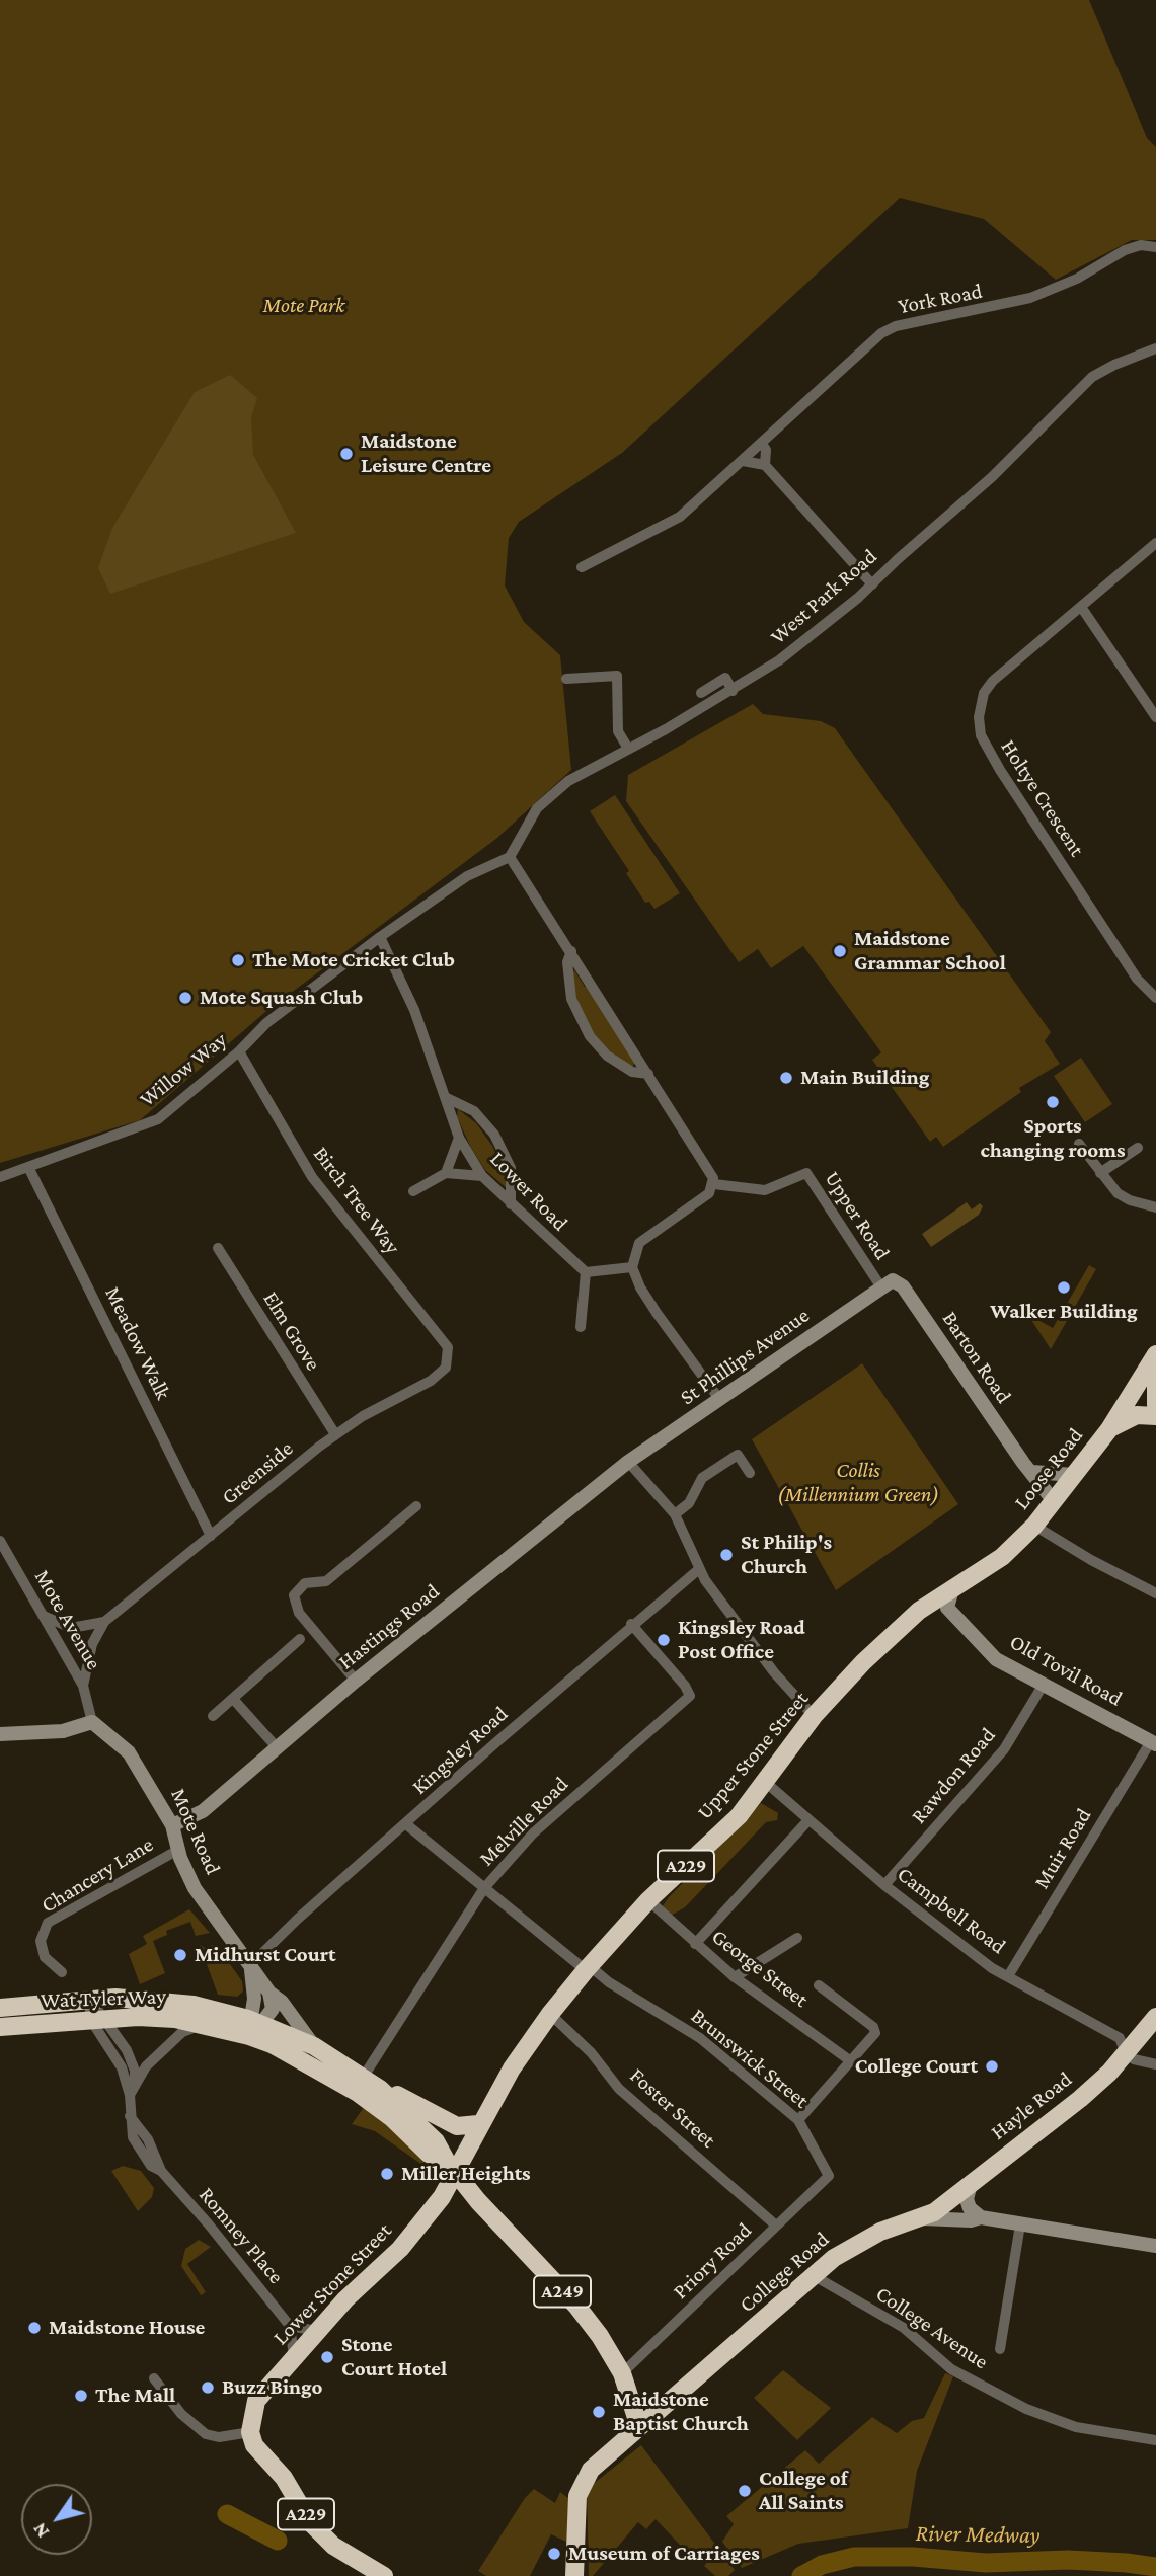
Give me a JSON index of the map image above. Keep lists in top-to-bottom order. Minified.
{"streets":{"highway":["Loose Road","Upper Stone Street","Mote Road","A229","Wat Tyler Way","Hayle Road","College Road","Lower Stone Street","A249"],"street":["York Road","West Park Road","Holtye Crescent","Willow Way","Lower Road","Birch Tree Way","Upper Road","Elm Grove","Meadow Walk","St Phillips Avenue","Barton Road","Greenside","Mote Avenue","Hastings Road","Old Tovil Road","Kingsley Road","Rawdon Road","Melville Road","Muir Road","Chancery Lane","Campbell Road","George Street","Brunswick Street","Foster Street","Romney Place","Priory Road","College Avenue"]},"crossings":[["West Park Road","Willow Way"],["Willow Way","Lower Road"],["Willow Way","Birch Tree Way"],["Willow Way","Meadow Walk"],["Birch Tree Way","Greenside"],["Upper Road","St Phillips Avenue"],["Upper Road","Barton Road"],["Elm Grove","Greenside"],["Meadow Walk","Greenside"],["St Phillips Avenue","Barton Road"],["St Phillips Avenue","Hastings Road"],["Barton Road","Loose Road"],["Loose Road","Old Tovil Road"],["Loose Road","Upper Stone Street"],["Loose Road","A229"],["Greenside","Mote Avenue"],["Mote Avenue","Mote Road"],["Hastings Road","Mote Road"],["Old Tovil Road","Upper Stone Street"],["Old Tovil Road","Rawdon Road"],["Old Tovil Road","Muir Road"],["Kingsley Road","Melville Road"],["Kingsley Road","Mote Road"],["Kingsley Road","Brunswick Street"],["Upper Stone Street","Mote Road"],["Upper Stone Street","Campbell Road"],["Upper Stone Street","George Street"],["Upper Stone Street","Brunswick Street"],["Upper Stone Street","Foster Street"],["Upper Stone Street","Lower Stone Street"],["Upper Stone Street","A249"],["Rawdon Road","Campbell Road"],["Melville Road","Mote Road"],["Melville Road","Brunswick Street"],["Mote Road","Chancery Lane"],["Mote Road","Wat Tyler Way"],["Mote Road","Lower Stone Street"],["Mote Road","A249"],["Muir Road","Campbell Road"],["A229","Lower Stone Street"],["Campbell Road","Hayle Road"],["Wat Tyler Way","Romney Place"],["Wat Tyler Way","A249"],["Brunswick Street","Priory Road"],["Hayle Road","College Road"],["Foster Street","Priory Road"],["Priory Road","A249"],["College Road","A249"],["College Road","College Avenue"],["Lower Stone Street","A249"]],"water":["River Medway"],"parks":["Mote Park","Collis (Millennium Green)"],"places":["Maidstone Leisure Centre","Maidstone Grammar School","The Mote Cricket Club","Mote Squash Club","Main Building","Sports changing rooms","Walker Building","St Philip's Church","Kingsley Road Post Office","Midhurst Court","College Court","Miller Heights","Maidstone House","Stone Court Hotel","Buzz Bingo","The Mall","Maidstone Baptist Church","College of All Saints","Museum of Carriages"],"north":"bottom left"}
